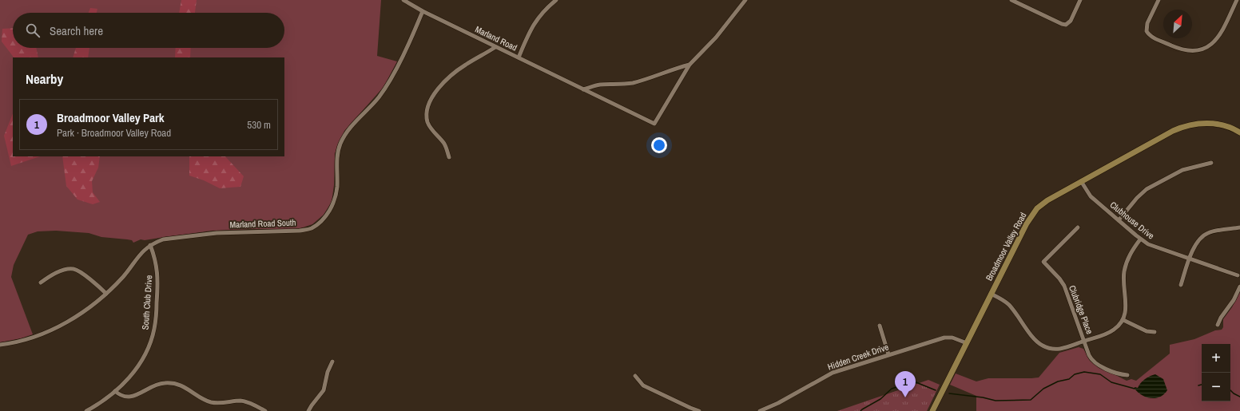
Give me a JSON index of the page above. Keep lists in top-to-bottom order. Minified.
{"streets":{"street":["Marland Road","Clubhouse Drive","Marland Road South","Broadmoor Valley Road","South Club Drive","Clubridge Place","Hidden Creek Drive"]},"crossings":[["Marland Road","Marland Road South"],["Clubhouse Drive","Broadmoor Valley Road"],["Marland Road South","South Club Drive"],["Broadmoor Valley Road","Hidden Creek Drive"]],"north":"top right","page":{"search":"Search here","heading":"Nearby","list":[{"mark":"1","name":"Broadmoor Valley Park","note":"Park · Broadmoor Valley Road","value":"530 m"}],"map_buttons":["+","−"],"pins":"1"}}
